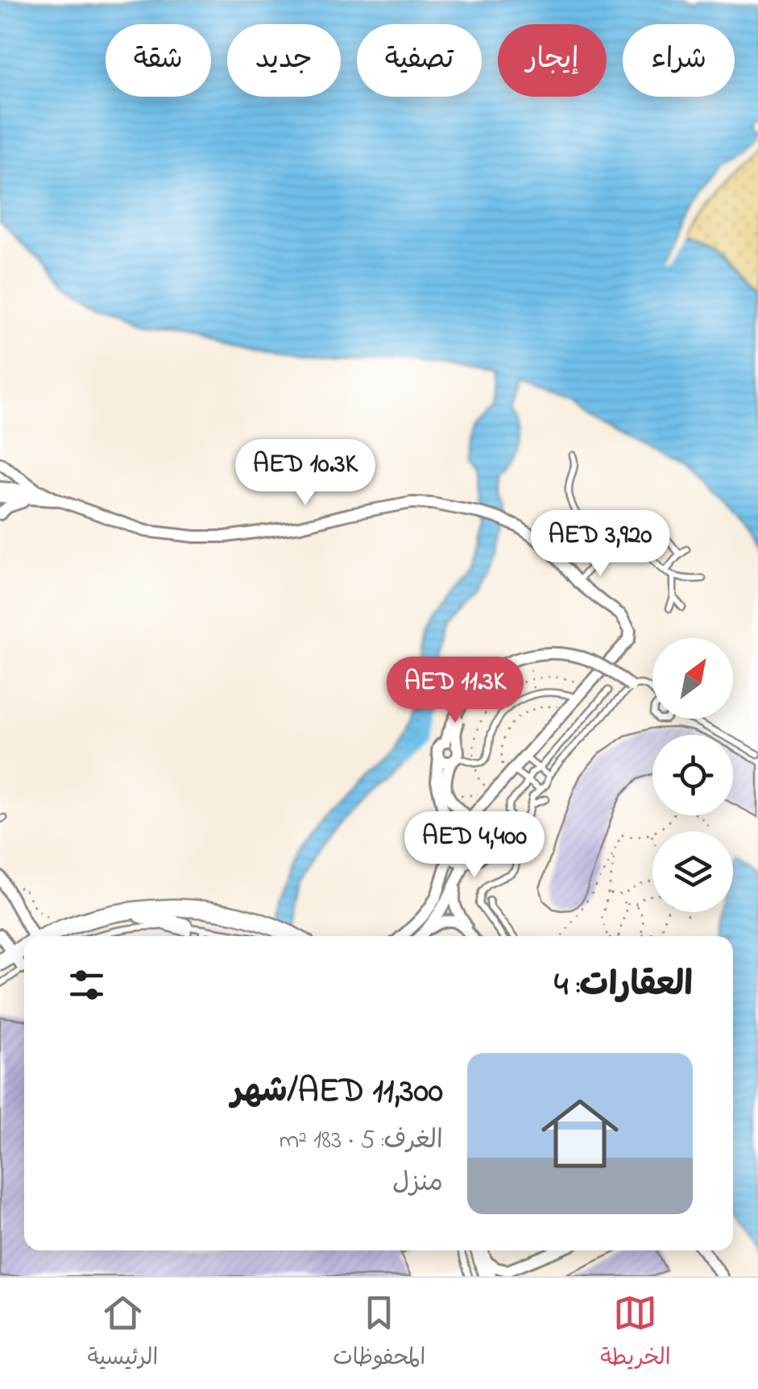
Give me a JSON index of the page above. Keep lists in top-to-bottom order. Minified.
{"north":"top right","page":{"chip":["شراء","إيجار","تصفية","جديد","شقة"],"price":["AED 10.3K","AED 3,920","AED 11.3K","AED 4,400"],"heading":"العقارات: 4","list":[{"name":"AED 11,300/شهر","note":"الغرف: 5 · 183 m² · منزل"}],"tabs":["الخريطة","المحفوظات","الرئيسية"]}}
